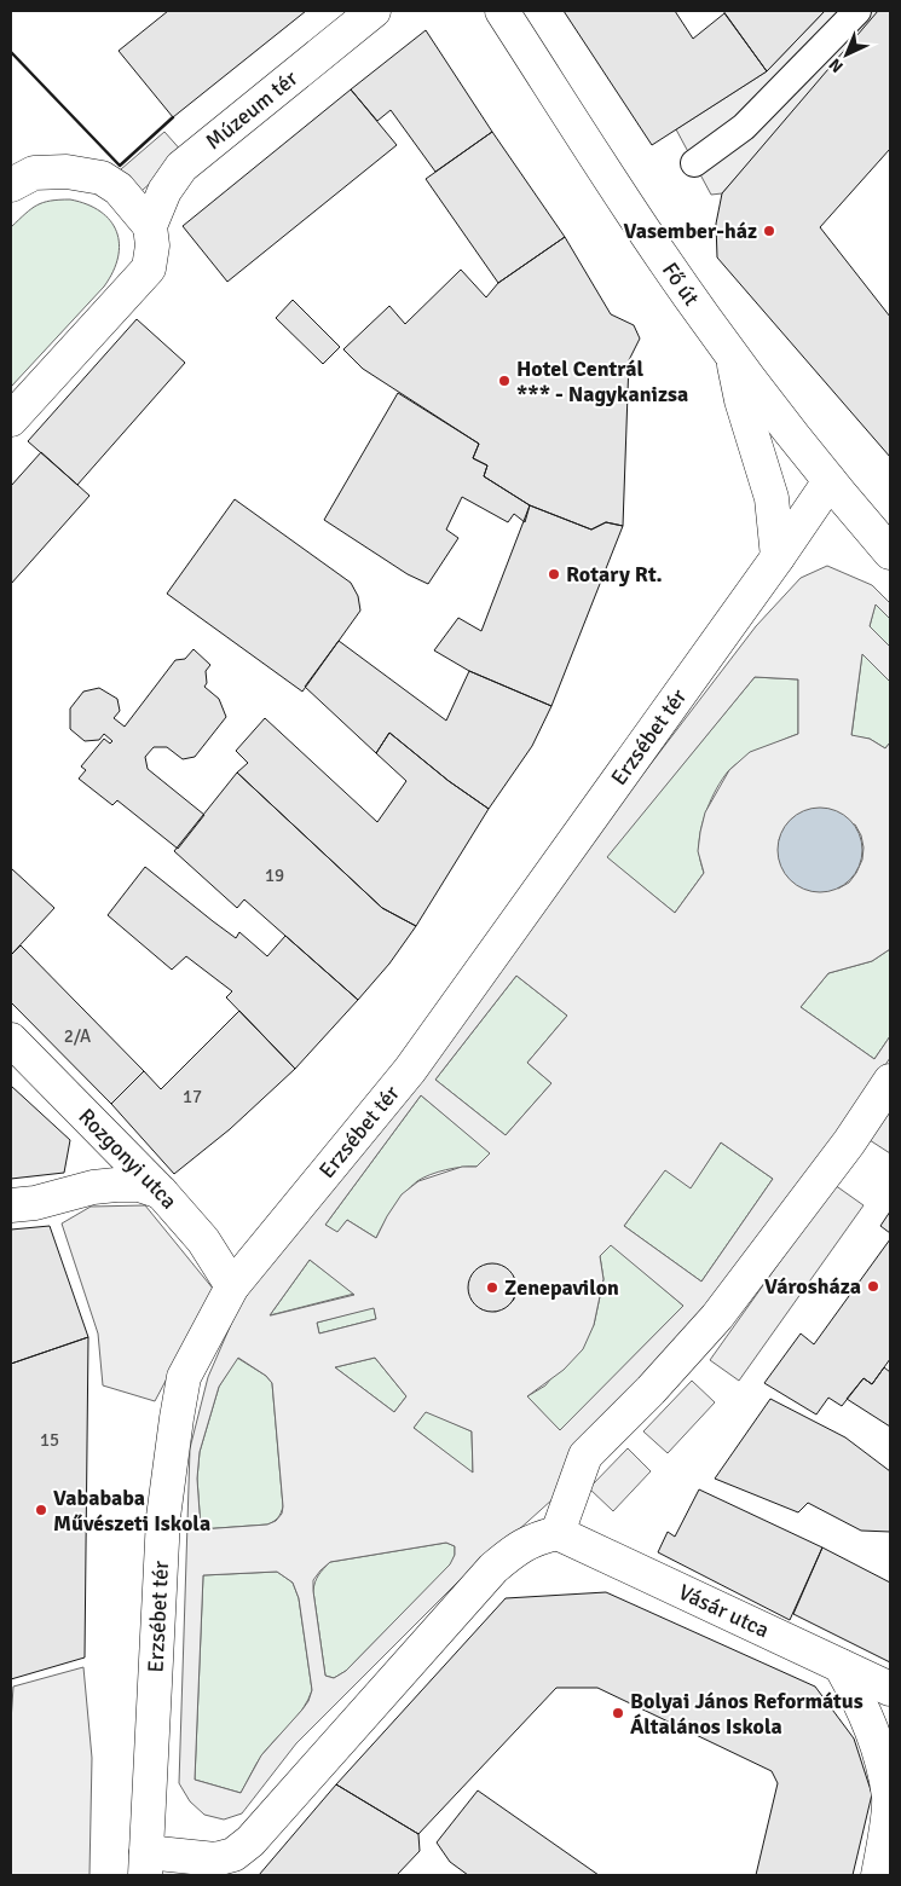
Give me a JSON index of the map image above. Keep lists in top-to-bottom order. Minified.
{"streets":{"street":["Múzeum tér","Fő út","Erzsébet tér","Rozgonyi utca","Vásár utca"]},"crossings":[["Fő út","Erzsébet tér"],["Erzsébet tér","Rozgonyi utca"]],"places":["Vasember-ház","Hotel Centrál *** - Nagykanizsa","Rotary Rt.","Városháza","Zenepavilon","Vabababa Művészeti Iskola","Bolyai János Református Általános Iskola"],"house_numbers":["19","2/A","17","15"],"north":"bottom left"}
